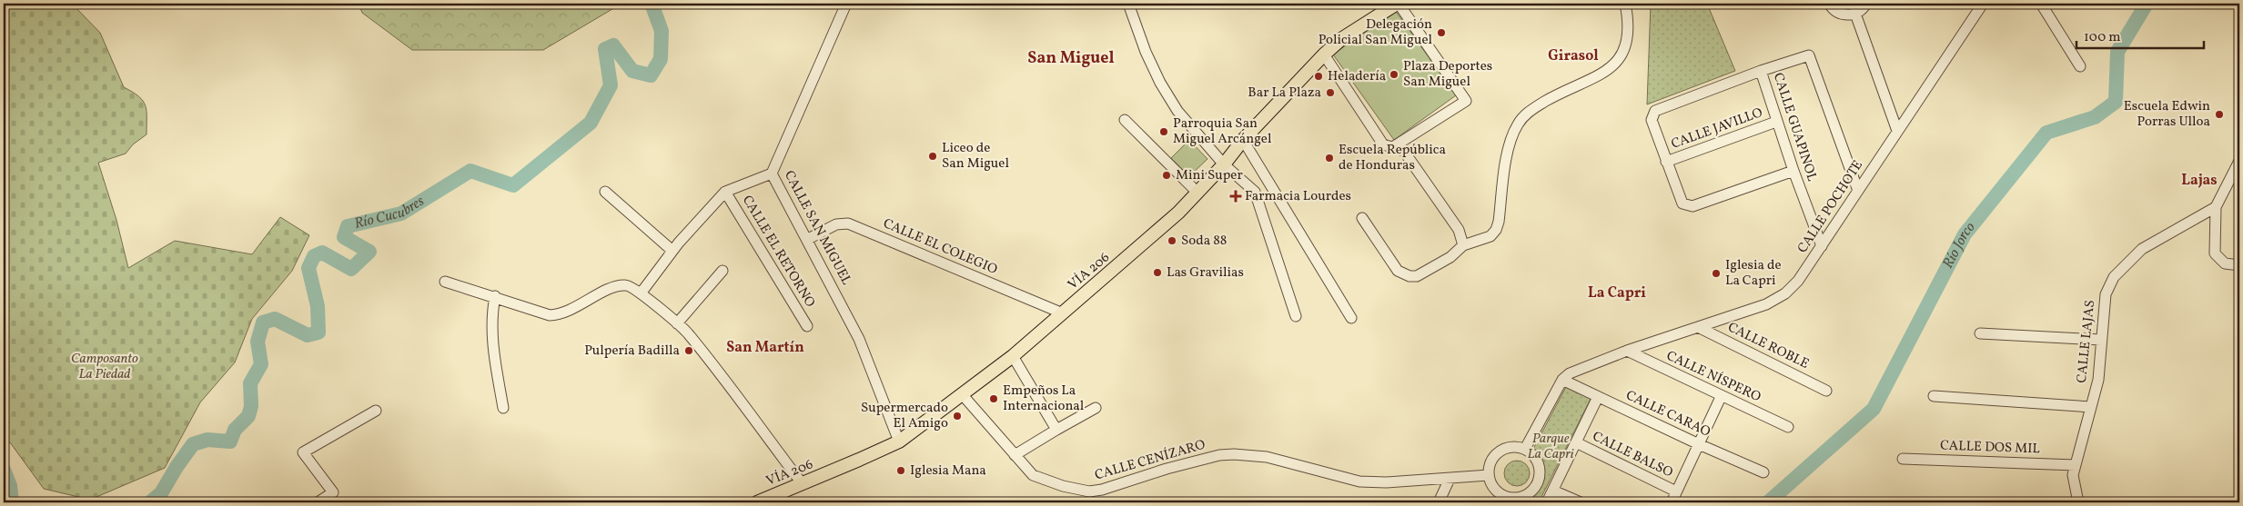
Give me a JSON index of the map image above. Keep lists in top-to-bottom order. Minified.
{"streets":{"main road":["VÍA 206"],"street":["CALLE GUAPINOL","CALLE JAVILLO","CALLE POCHOTE","CALLE SAN MIGUEL","CALLE EL COLEGIO","CALLE EL RETORNO","CALLE LAJAS","CALLE ROBLE","CALLE NÍSPERO","CALLE CARAO","CALLE DOS MIL","CALLE BALSO","CALLE CENÍZARO"]},"crossings":[["CALLE GUAPINOL","CALLE JAVILLO"],["CALLE GUAPINOL","CALLE POCHOTE"],["CALLE POCHOTE","CALLE ROBLE"],["CALLE POCHOTE","CALLE NÍSPERO"],["CALLE POCHOTE","CALLE CARAO"],["CALLE SAN MIGUEL","CALLE EL COLEGIO"],["CALLE SAN MIGUEL","VÍA 206"],["CALLE EL COLEGIO","VÍA 206"],["VÍA 206","CALLE CENÍZARO"],["CALLE LAJAS","CALLE DOS MIL"]],"districts":["Girasol","San Miguel","Lajas","La Capri","San Martín"],"water":["Río Cucubres","Río Jorco"],"parks":["Camposanto La Piedad","Parque La Capri"],"places":{"other":["Delegación Policial San Miguel","Plaza Deportes San Miguel","Heladería","Bar La Plaza","Escuela Edwin Porras Ulloa","Parroquia San Miguel Arcángel","Liceo de San Miguel","Escuela República de Honduras","Mini Super","Soda 88","Las Gravilias","Iglesia de La Capri","Pulpería Badilla","Empeños La Internacional","Supermercado El Amigo","Iglesia Mana"],"health":["Farmacia Lourdes"]},"scale_bar":"100 m"}
